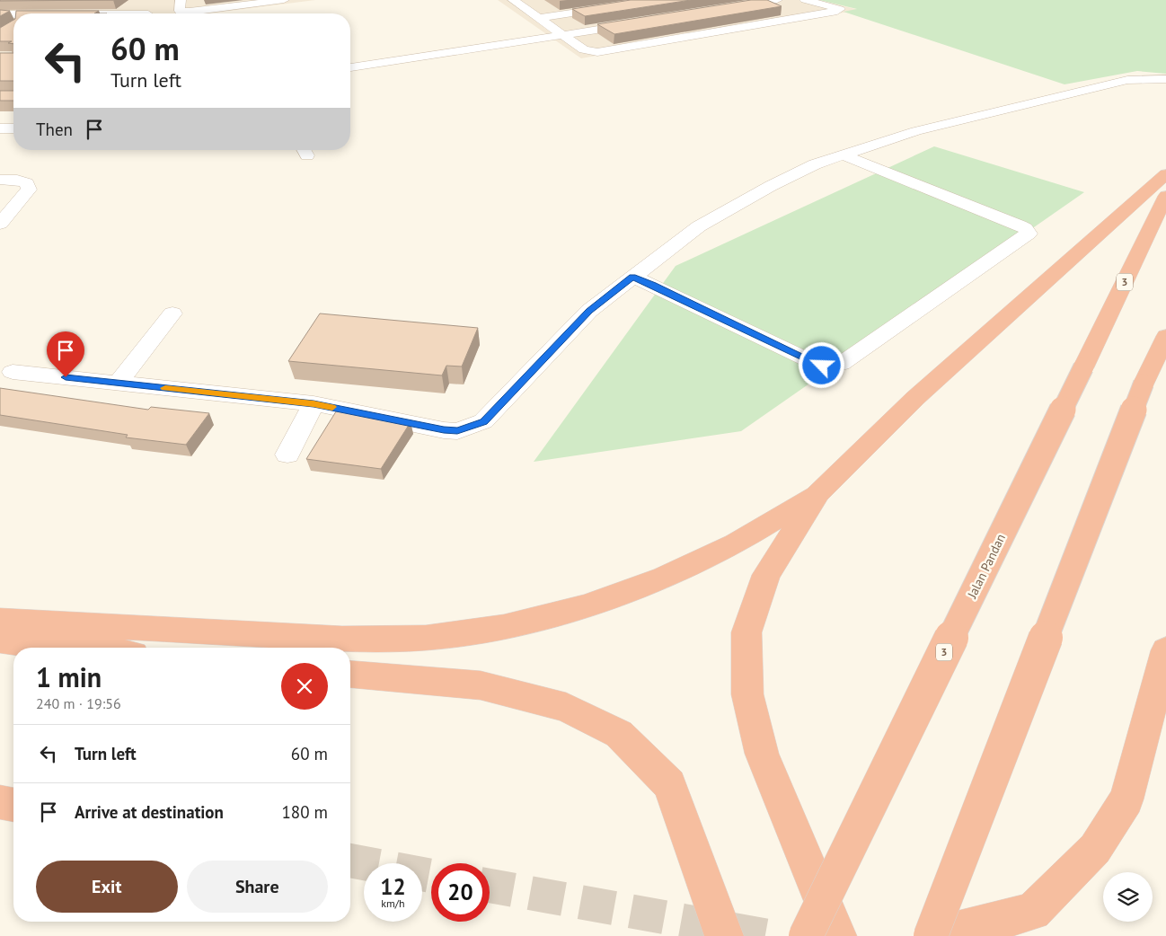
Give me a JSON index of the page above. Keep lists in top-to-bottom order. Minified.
{"streets":{"highway":["3","Jalan Pandan"]},"page":{"turn":["60 m","Turn left"],"then":"Then","heading":["1 min","240 m · 19:56"],"list":[{"name":"Turn left","value":"60 m"},{"name":"Arrive at destination","value":"180 m"}],"buttons":["Exit","Share"],"speed":"12 km/h","limit":"20"}}
